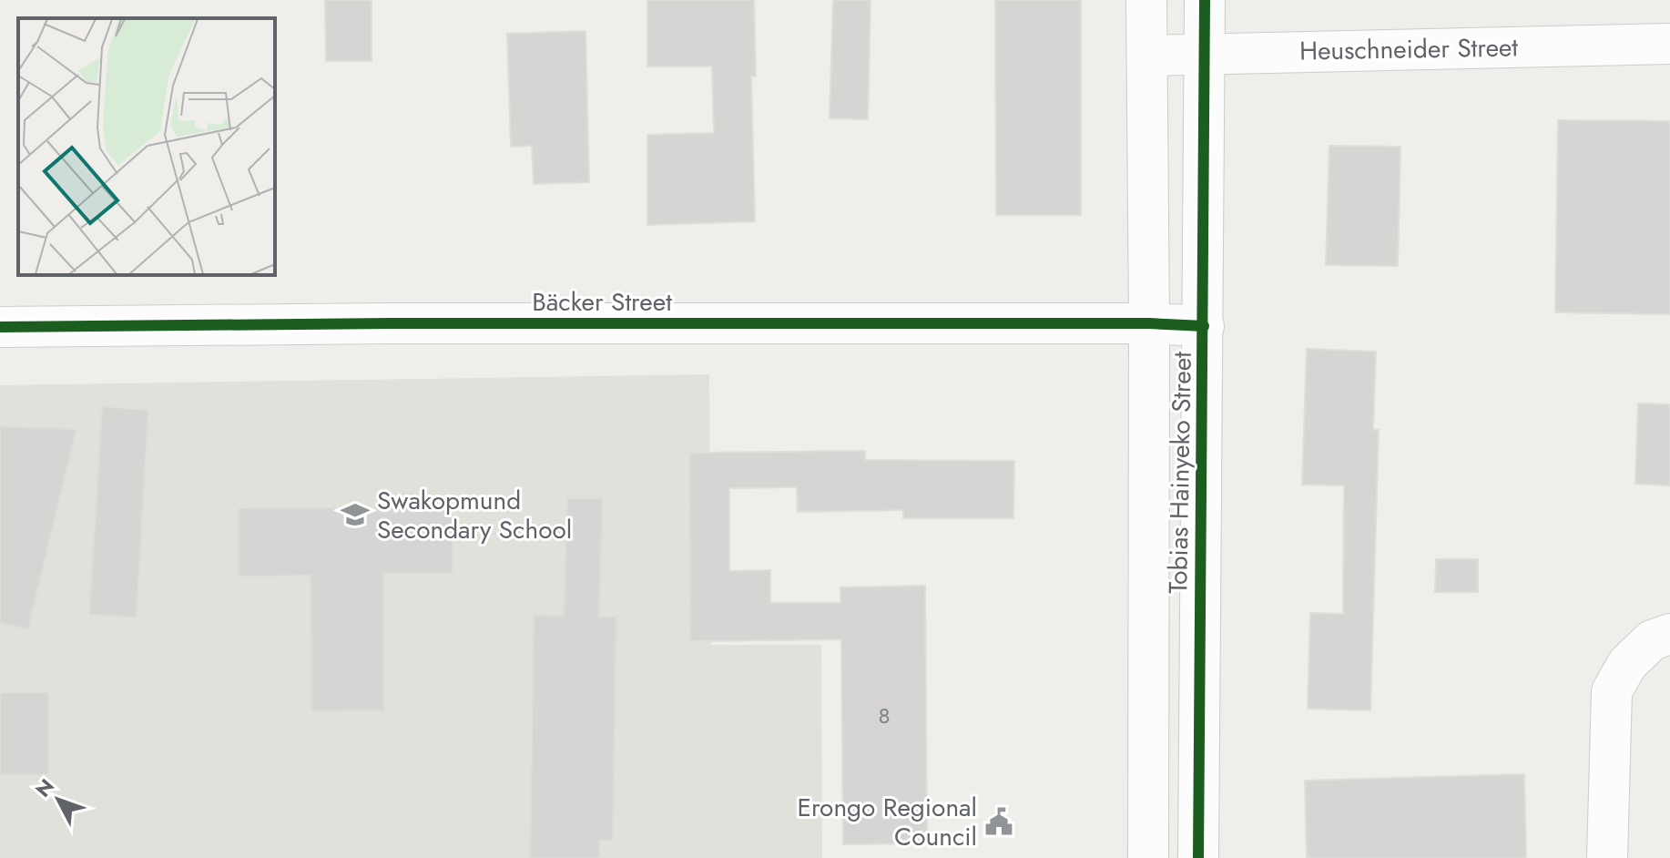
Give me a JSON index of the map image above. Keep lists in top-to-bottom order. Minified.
{"streets":{"street":["Heuschneider Street","Bäcker Street","Tobias Hainyeko Street"]},"crossings":[["Heuschneider Street","Tobias Hainyeko Street"],["Bäcker Street","Tobias Hainyeko Street"]],"places":{"school or university":["Swakopmund Secondary School"],"public building":["Erongo Regional Council"]},"house_numbers":["8"],"north":"top left"}
